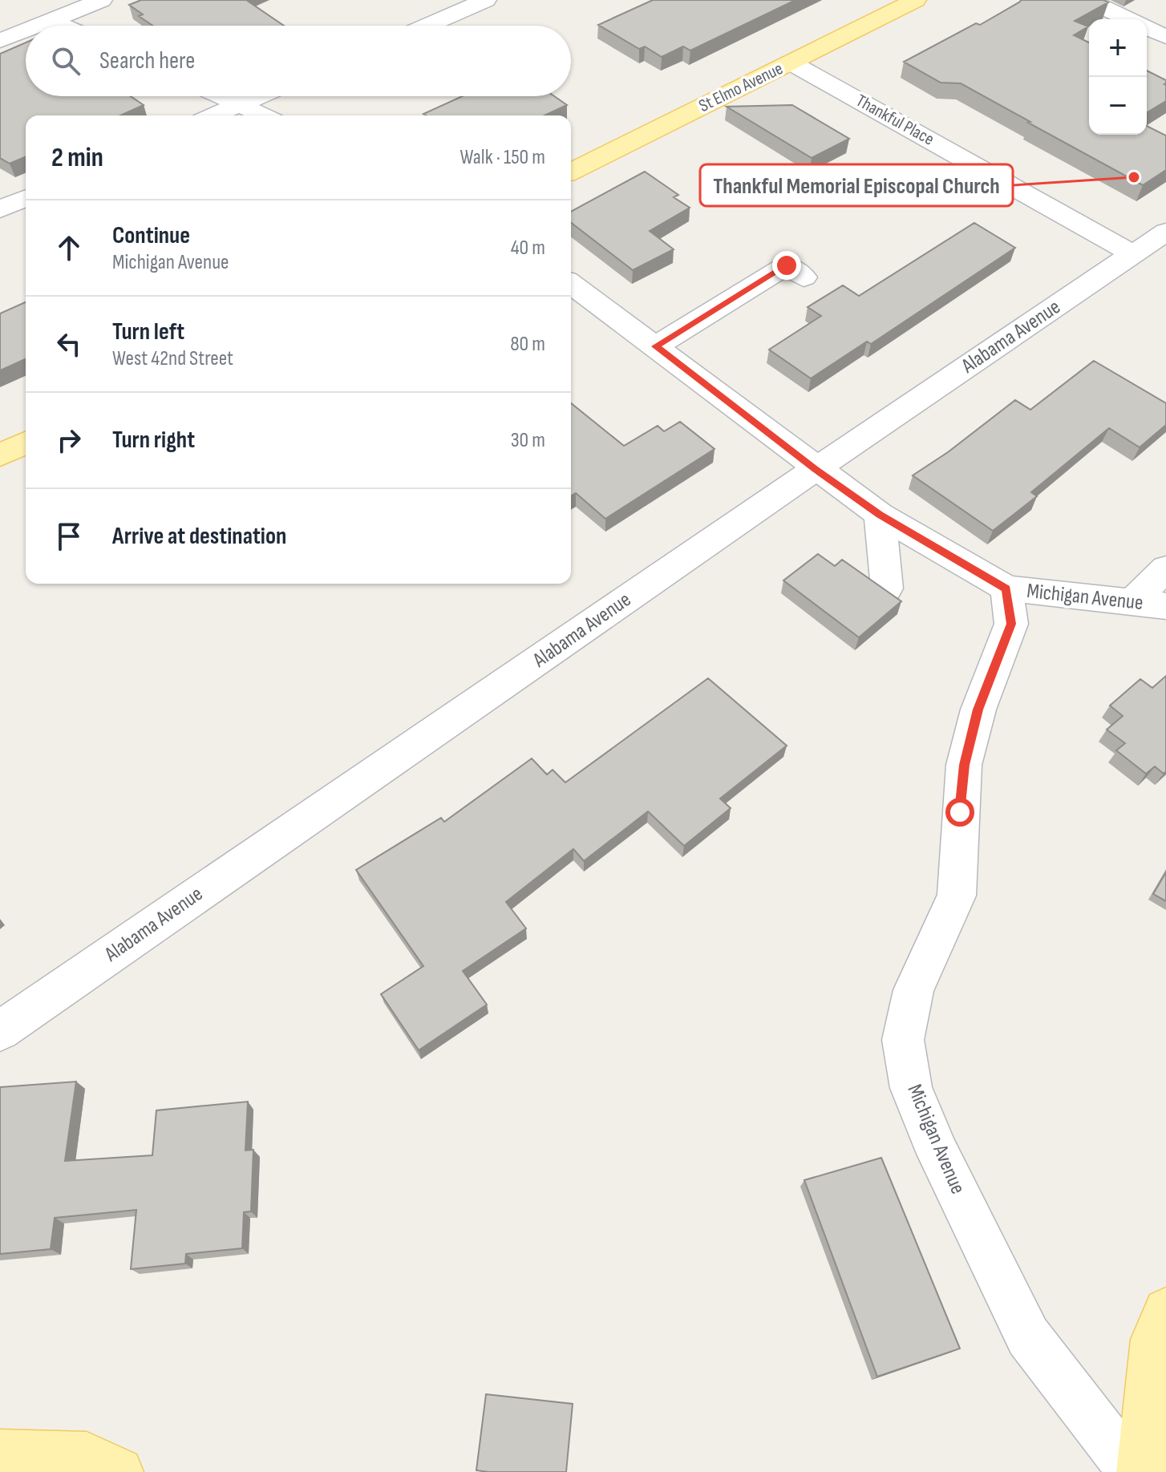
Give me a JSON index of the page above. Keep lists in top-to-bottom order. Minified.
{"streets":{"main road":["St Elmo Avenue"],"street":["Thankful Place","Alabama Avenue","Michigan Avenue"]},"crossings":[["St Elmo Avenue","Thankful Place"],["Thankful Place","Alabama Avenue"]],"places":["Thankful Memorial Episcopal Church"],"page":{"map_buttons":["+","−"],"search":"Search here","heading":["2 min","Walk · 150 m"],"list":[["Continue","Michigan Avenue","40 m"],["Turn left","West 42nd Street","80 m"],["Turn right","30 m"],"Arrive at destination"]}}
